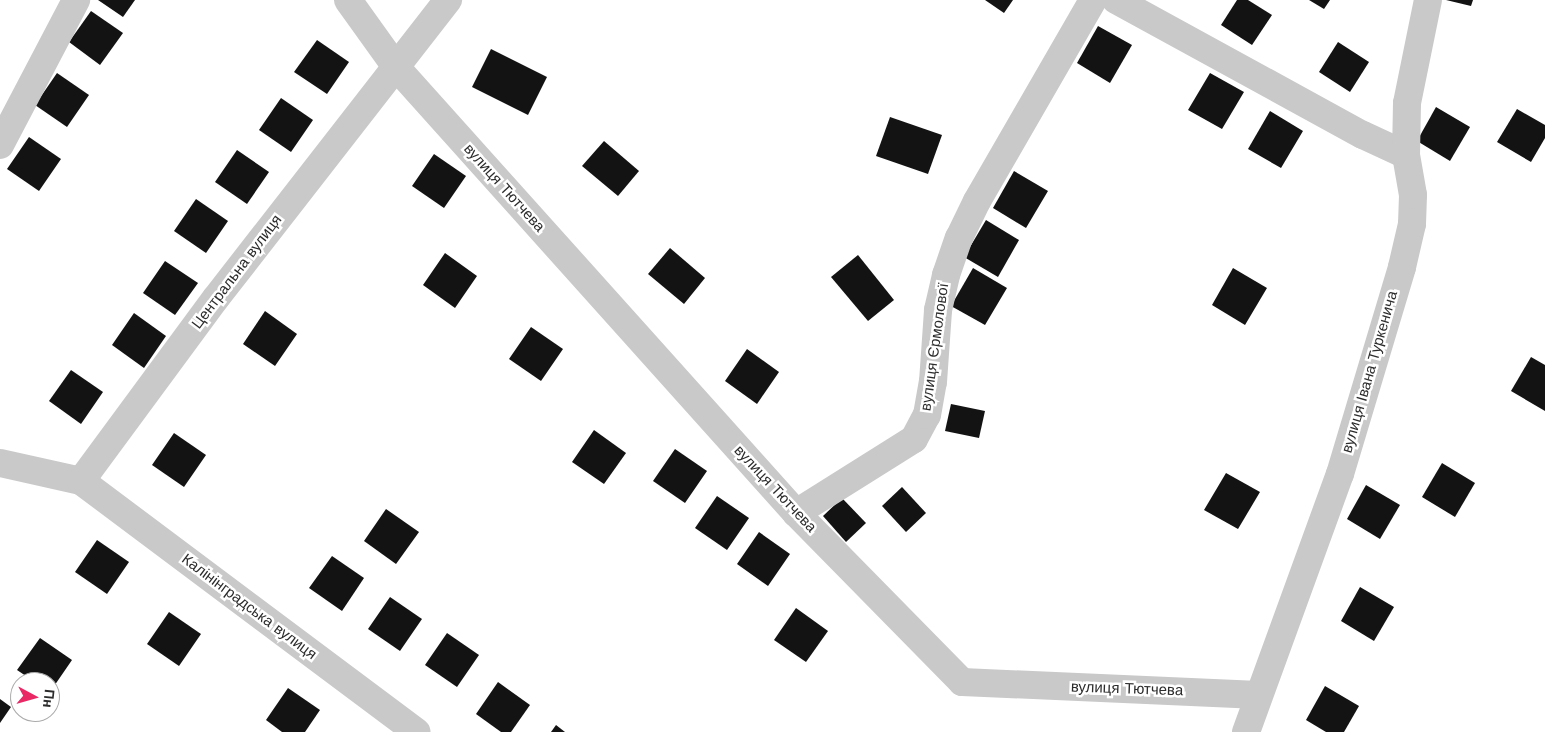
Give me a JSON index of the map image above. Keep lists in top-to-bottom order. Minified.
{"streets":{"street":["вулиця Тютчева","Центральна вулиця","вулиця Єрмолової","вулиця Івана Туркенича","Калінінградська вулиця"]},"crossings":[["вулиця Тютчева","Центральна вулиця"],["вулиця Тютчева","вулиця Єрмолової"],["вулиця Тютчева","вулиця Івана Туркенича"],["Центральна вулиця","Калінінградська вулиця"]],"north":"right"}
